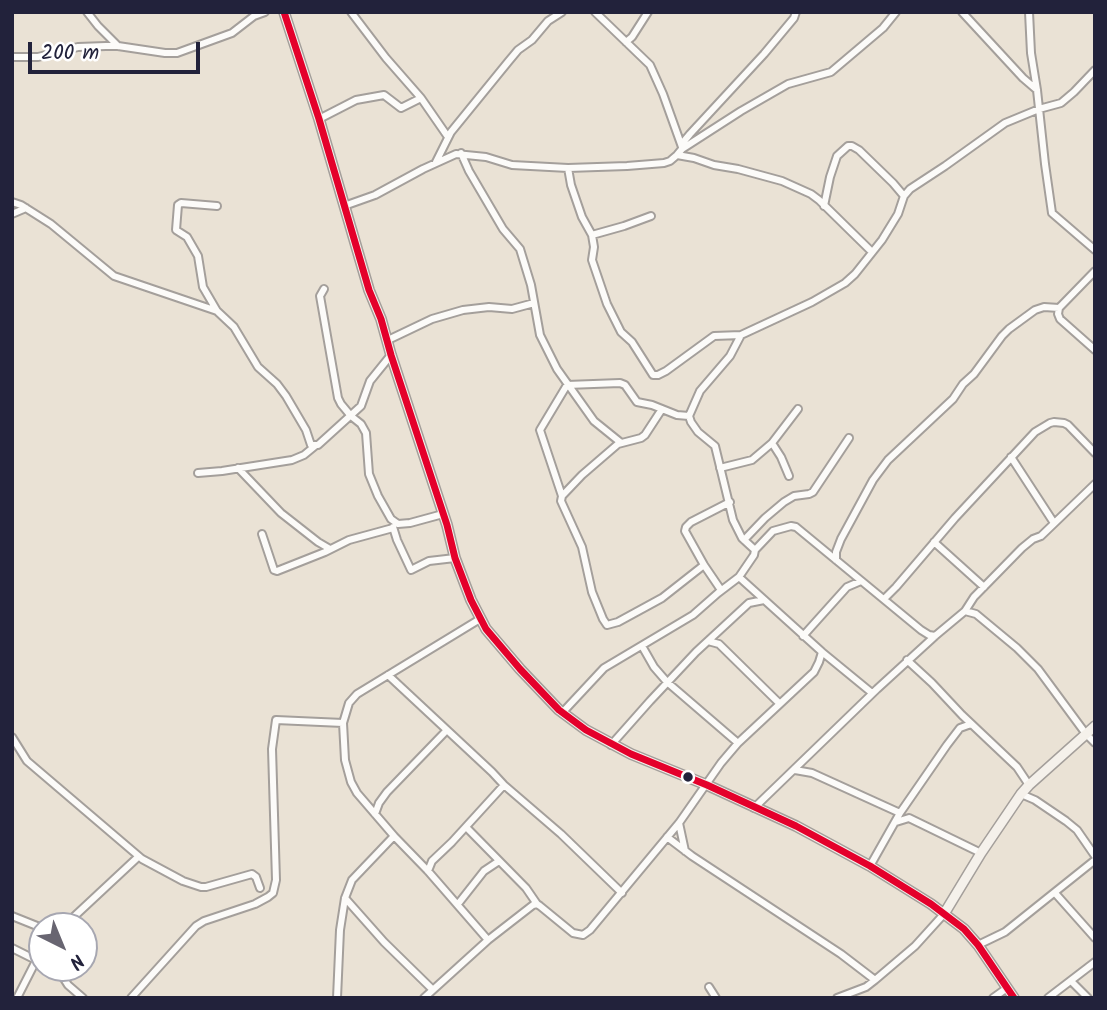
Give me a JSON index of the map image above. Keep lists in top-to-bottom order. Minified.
{"scale_bar":"200 m","north":"bottom right"}
